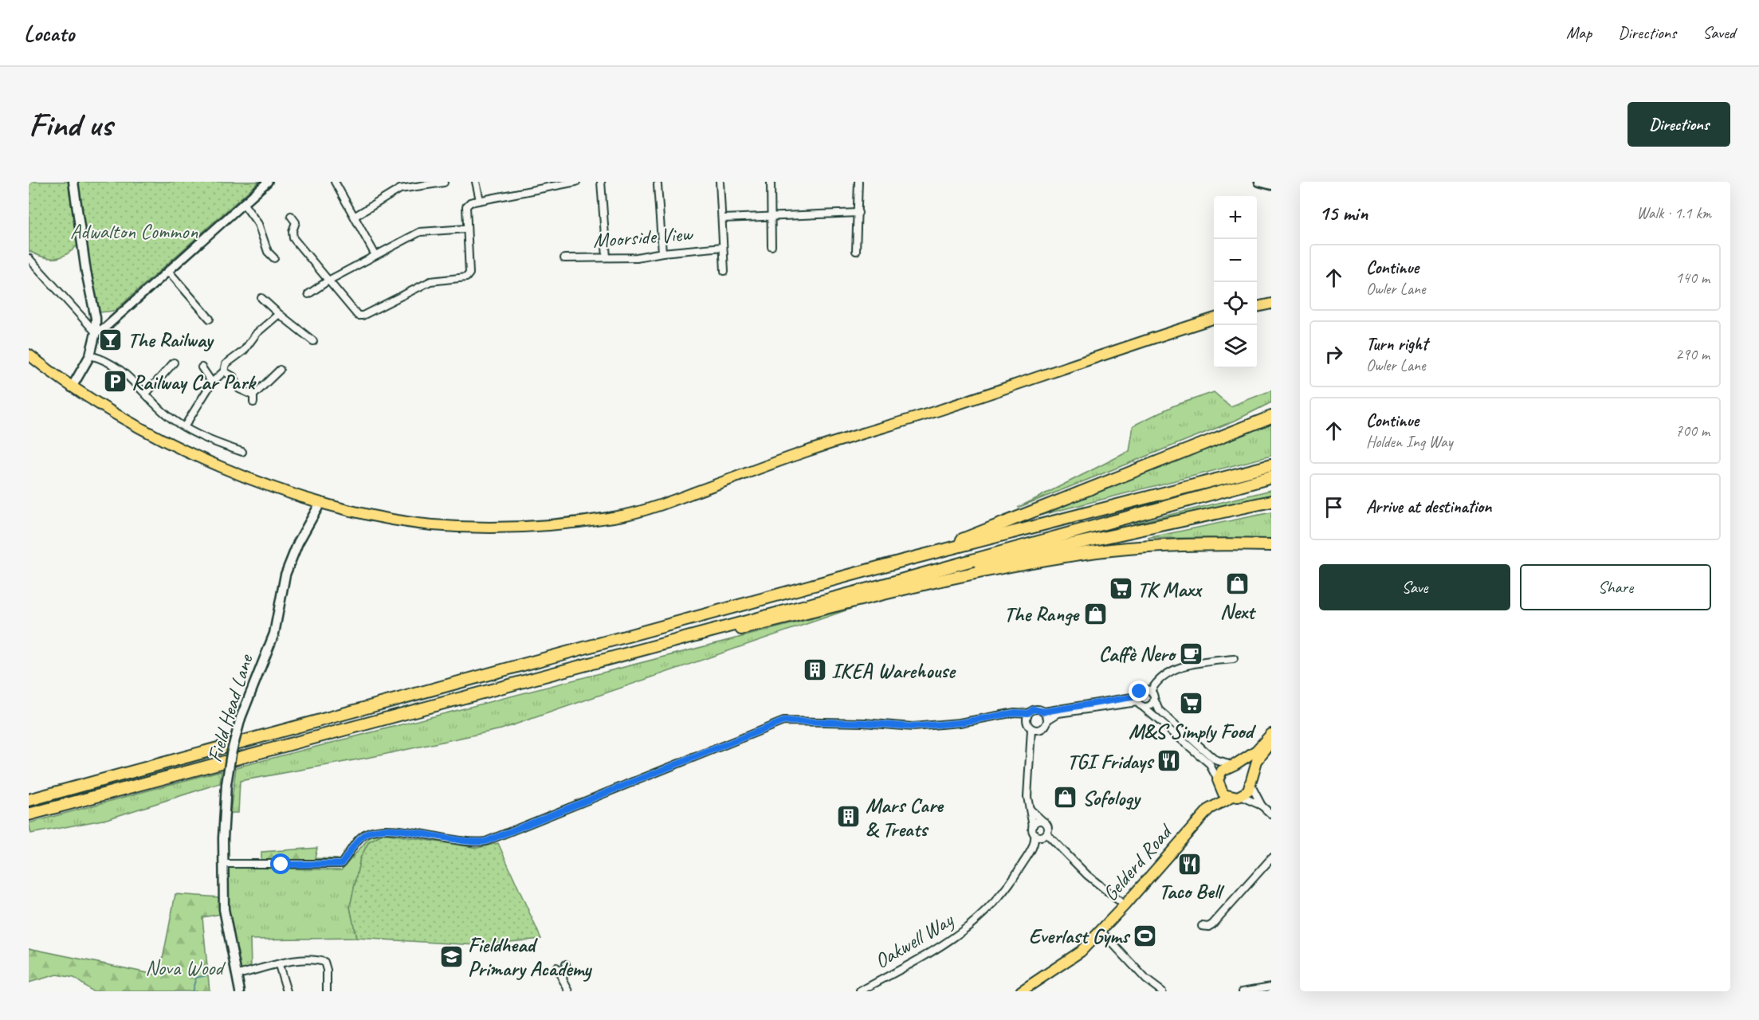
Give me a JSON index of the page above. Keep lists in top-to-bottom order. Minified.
{"streets":{"main road":["Field Head Lane","Gelderd Road"],"street":["Moorside View","Oakwell Way"]},"parks":["Adwalton Common","Nova Wood"],"places":{"bar":["The Railway"],"parking":["Railway Car Park"],"shop":["Next","The Range","Sofology"],"supermarket":["TK Maxx","M&S Simply Food"],"cafe":["Caffè Nero"],"building":["IKEA Warehouse","Mars Care & Treats"],"restaurant":["TGI Fridays","Taco Bell"],"sports":["Everlast Gyms"],"school or university":["Fieldhead Primary Academy"]},"page":{"header":"Locato","nav":["Map","Directions","Saved"],"buttons":["Directions",["Save","Share"]],"title":"Find us","heading":["15 min","Walk · 1.1 km"],"map_buttons":["+","−"],"list":[["Continue","Owler Lane","140 m"],["Turn right","Owler Lane","290 m"],["Continue","Holden Ing Way","700 m"],"Arrive at destination"]}}
